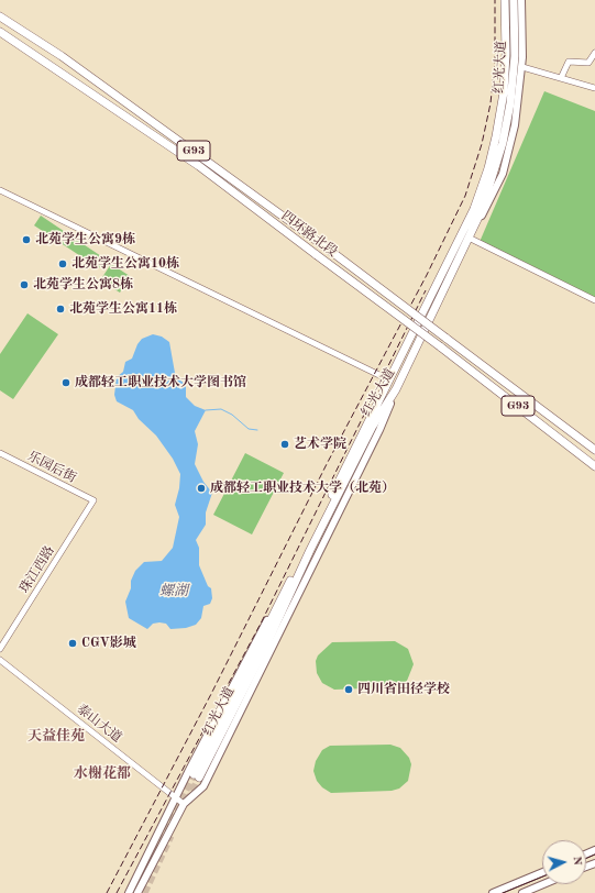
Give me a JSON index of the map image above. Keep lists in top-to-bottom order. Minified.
{"streets":{"highway":["红光大道","G93","四环路北段"],"street":["乐园后街","珠江西路","泰山大道"]},"crossings":[["乐园后街","珠江西路"]],"districts":["天益佳苑","水榭花都"],"water":["螺湖"],"places":["北苑学生公寓9栋","北苑学生公寓10栋","北苑学生公寓8栋","北苑学生公寓11栋","成都轻工职业技术大学图书馆","艺术学院","成都轻工职业技术大学（北苑）","CGV影城","四川省田径学校"],"north":"right"}
